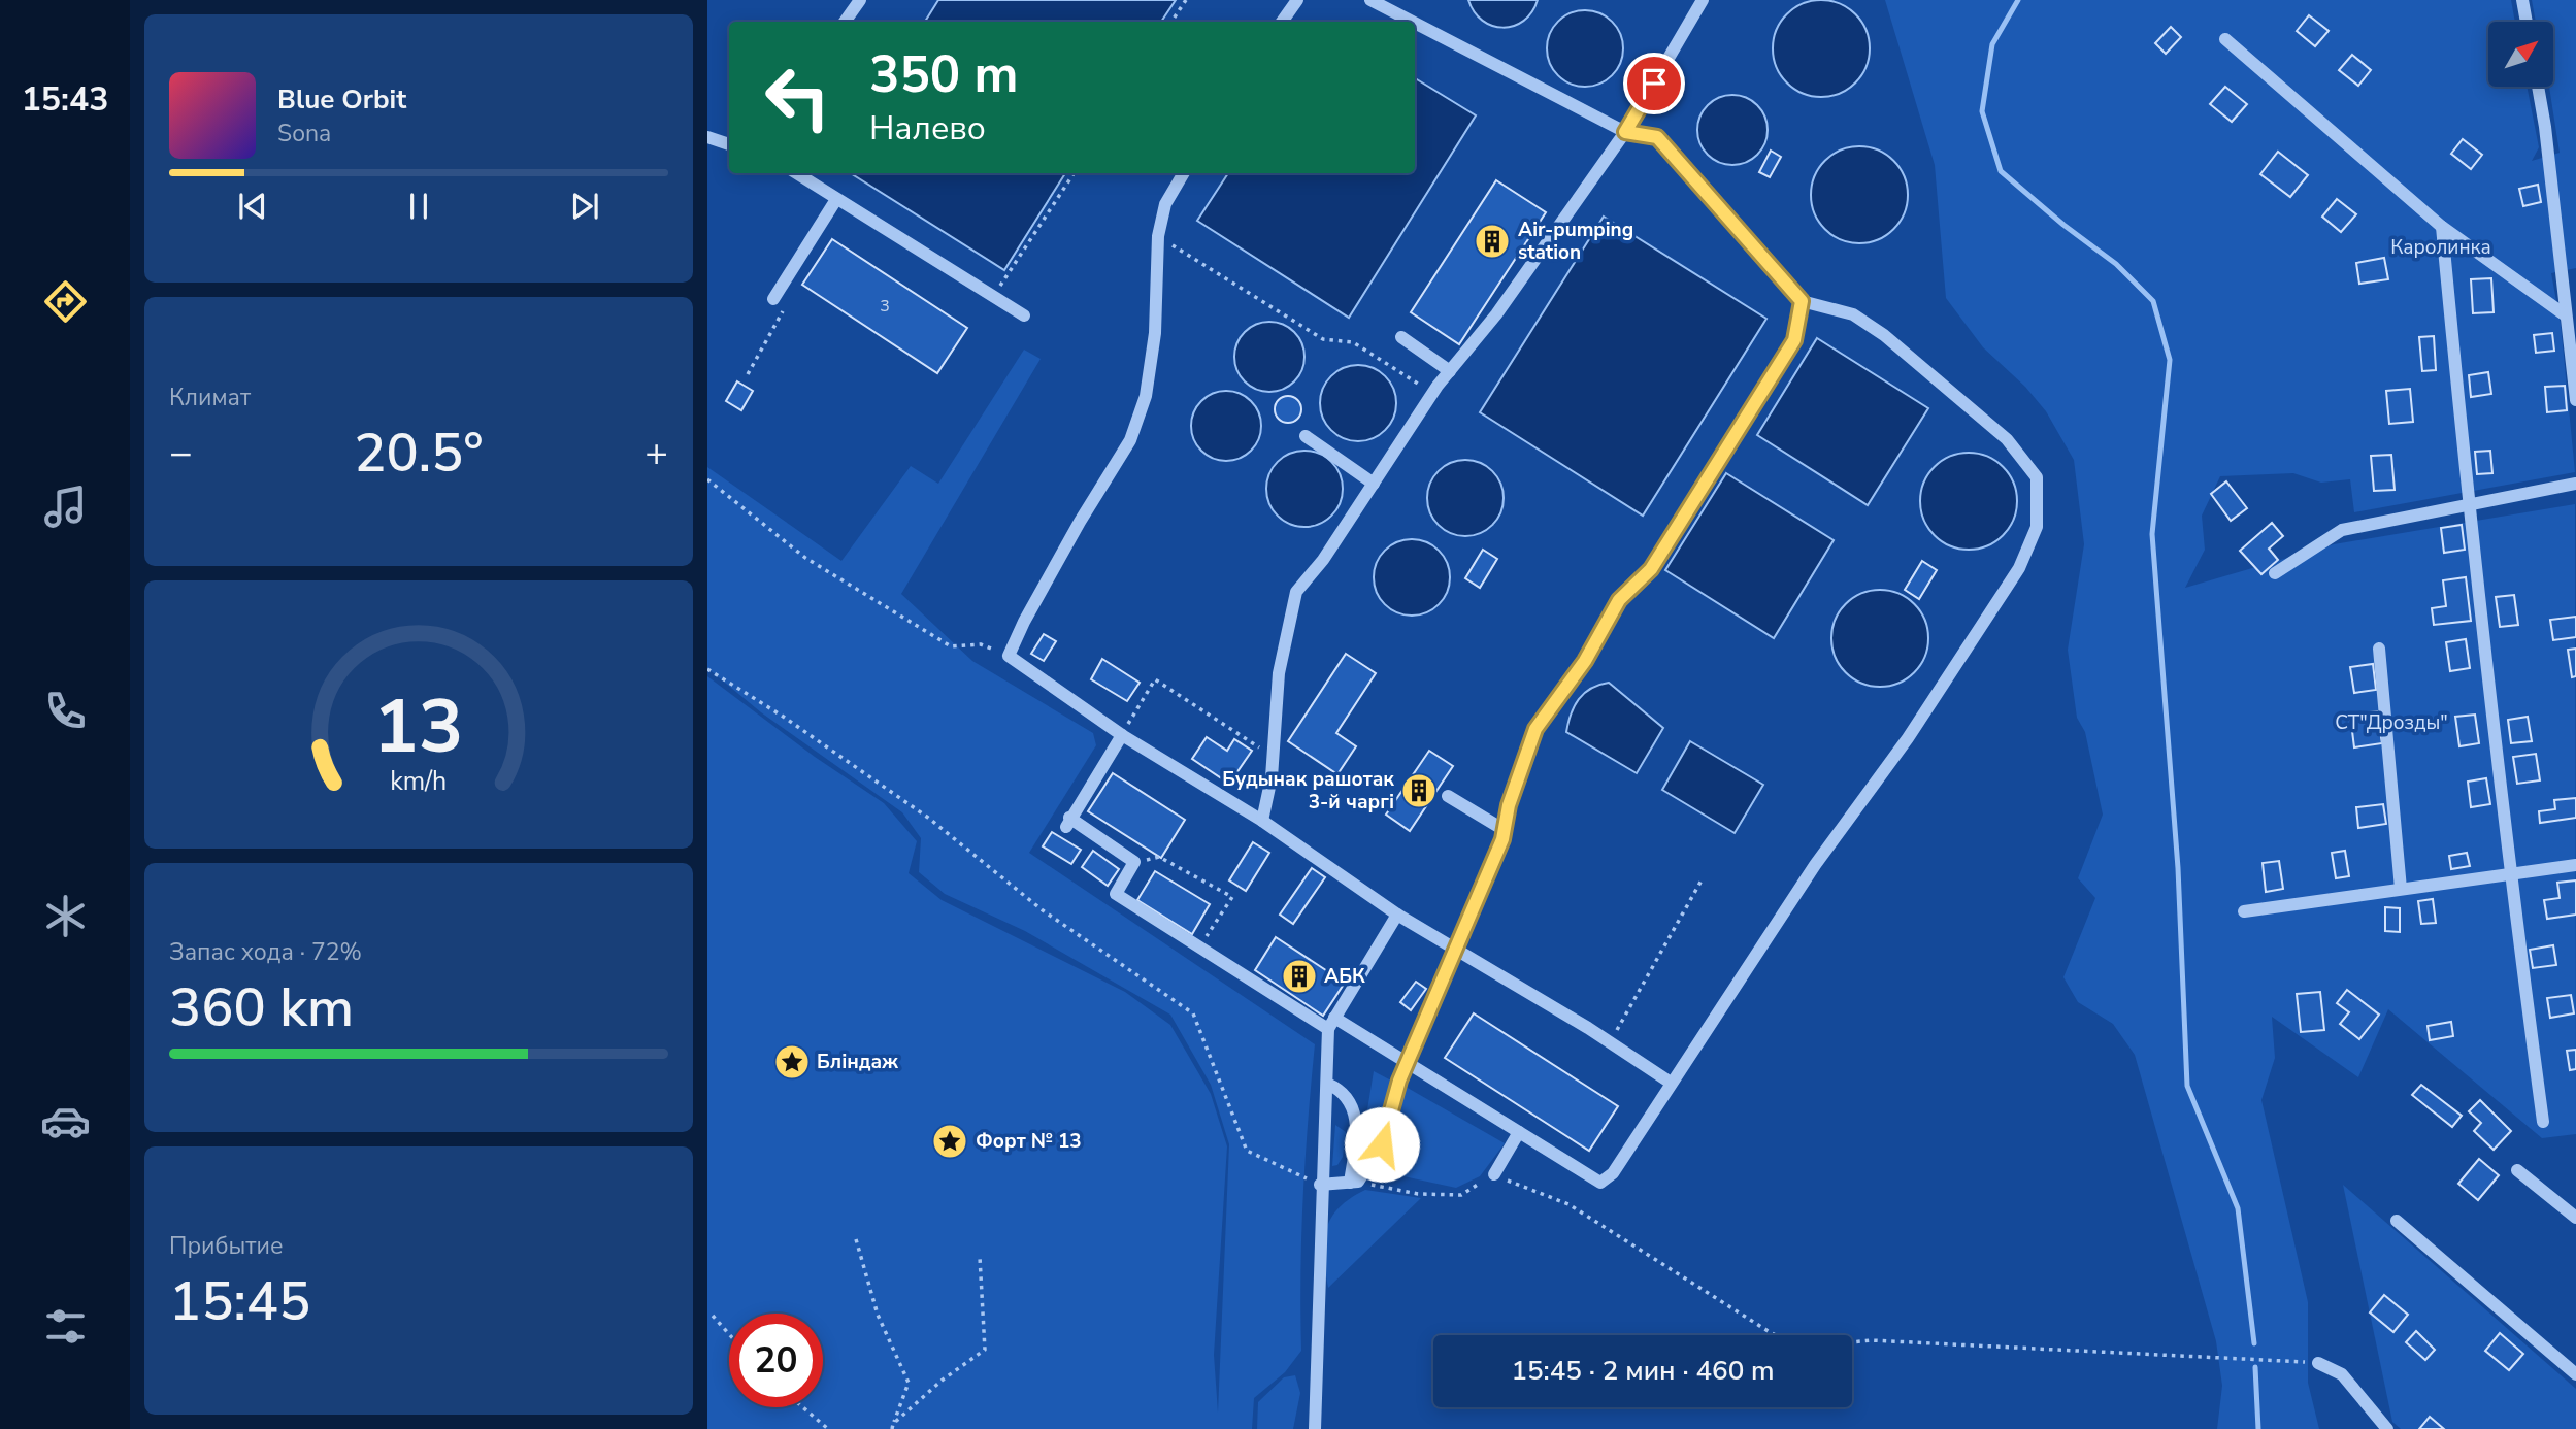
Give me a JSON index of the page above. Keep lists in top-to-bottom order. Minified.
{"parks":["Каролинка","СТ\"Дрозды\""],"places":{"building":["Air-pumping station","Будынак рашотак 3-й чаргі","АБК"],"place":["Бліндаж","Форт № 13"]},"house_numbers":["3"],"north":"top right","page":{"tabs":"15:43","turn":["350 m","Налево"],"song":["Blue Orbit","Sona"],"tile":["Климат",["Запас хода · 72%","360 km"],["Прибытие","15:45"]],"heat":["−","20.5°","+"],"limit":"20","trip":"15:45 · 2 мин · 460 m","gauge":["13","km/h"]}}
